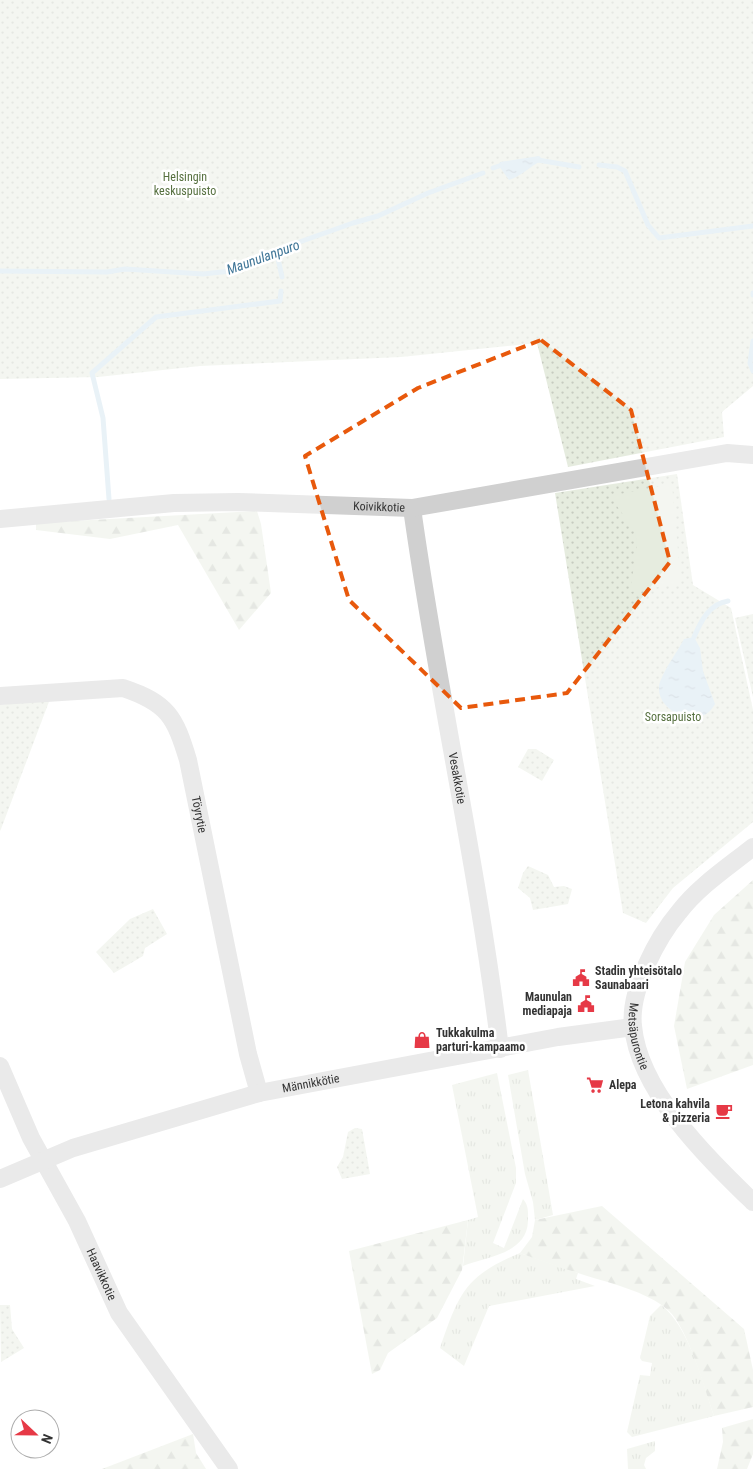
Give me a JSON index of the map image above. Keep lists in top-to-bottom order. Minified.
{"streets":{"street":["Koivikkotie","Vesakkotie","Töyrytie","Metsäpurontie","Männikkötie","Haavikkotie"]},"crossings":[["Koivikkotie","Vesakkotie"],["Vesakkotie","Männikkötie"],["Töyrytie","Männikkötie"],["Metsäpurontie","Männikkötie"],["Männikkötie","Haavikkotie"]],"water":["Maunulanpuro"],"parks":["Helsingin keskuspuisto","Sorsapuisto"],"places":{"public building":["Stadin yhteisötalo Saunabaari","Maunulan mediapaja"],"shop":["Tukkakulma parturi-kampaamo"],"supermarket":["Alepa"],"cafe":["Letona kahvila & pizzeria"]},"north":"right"}
